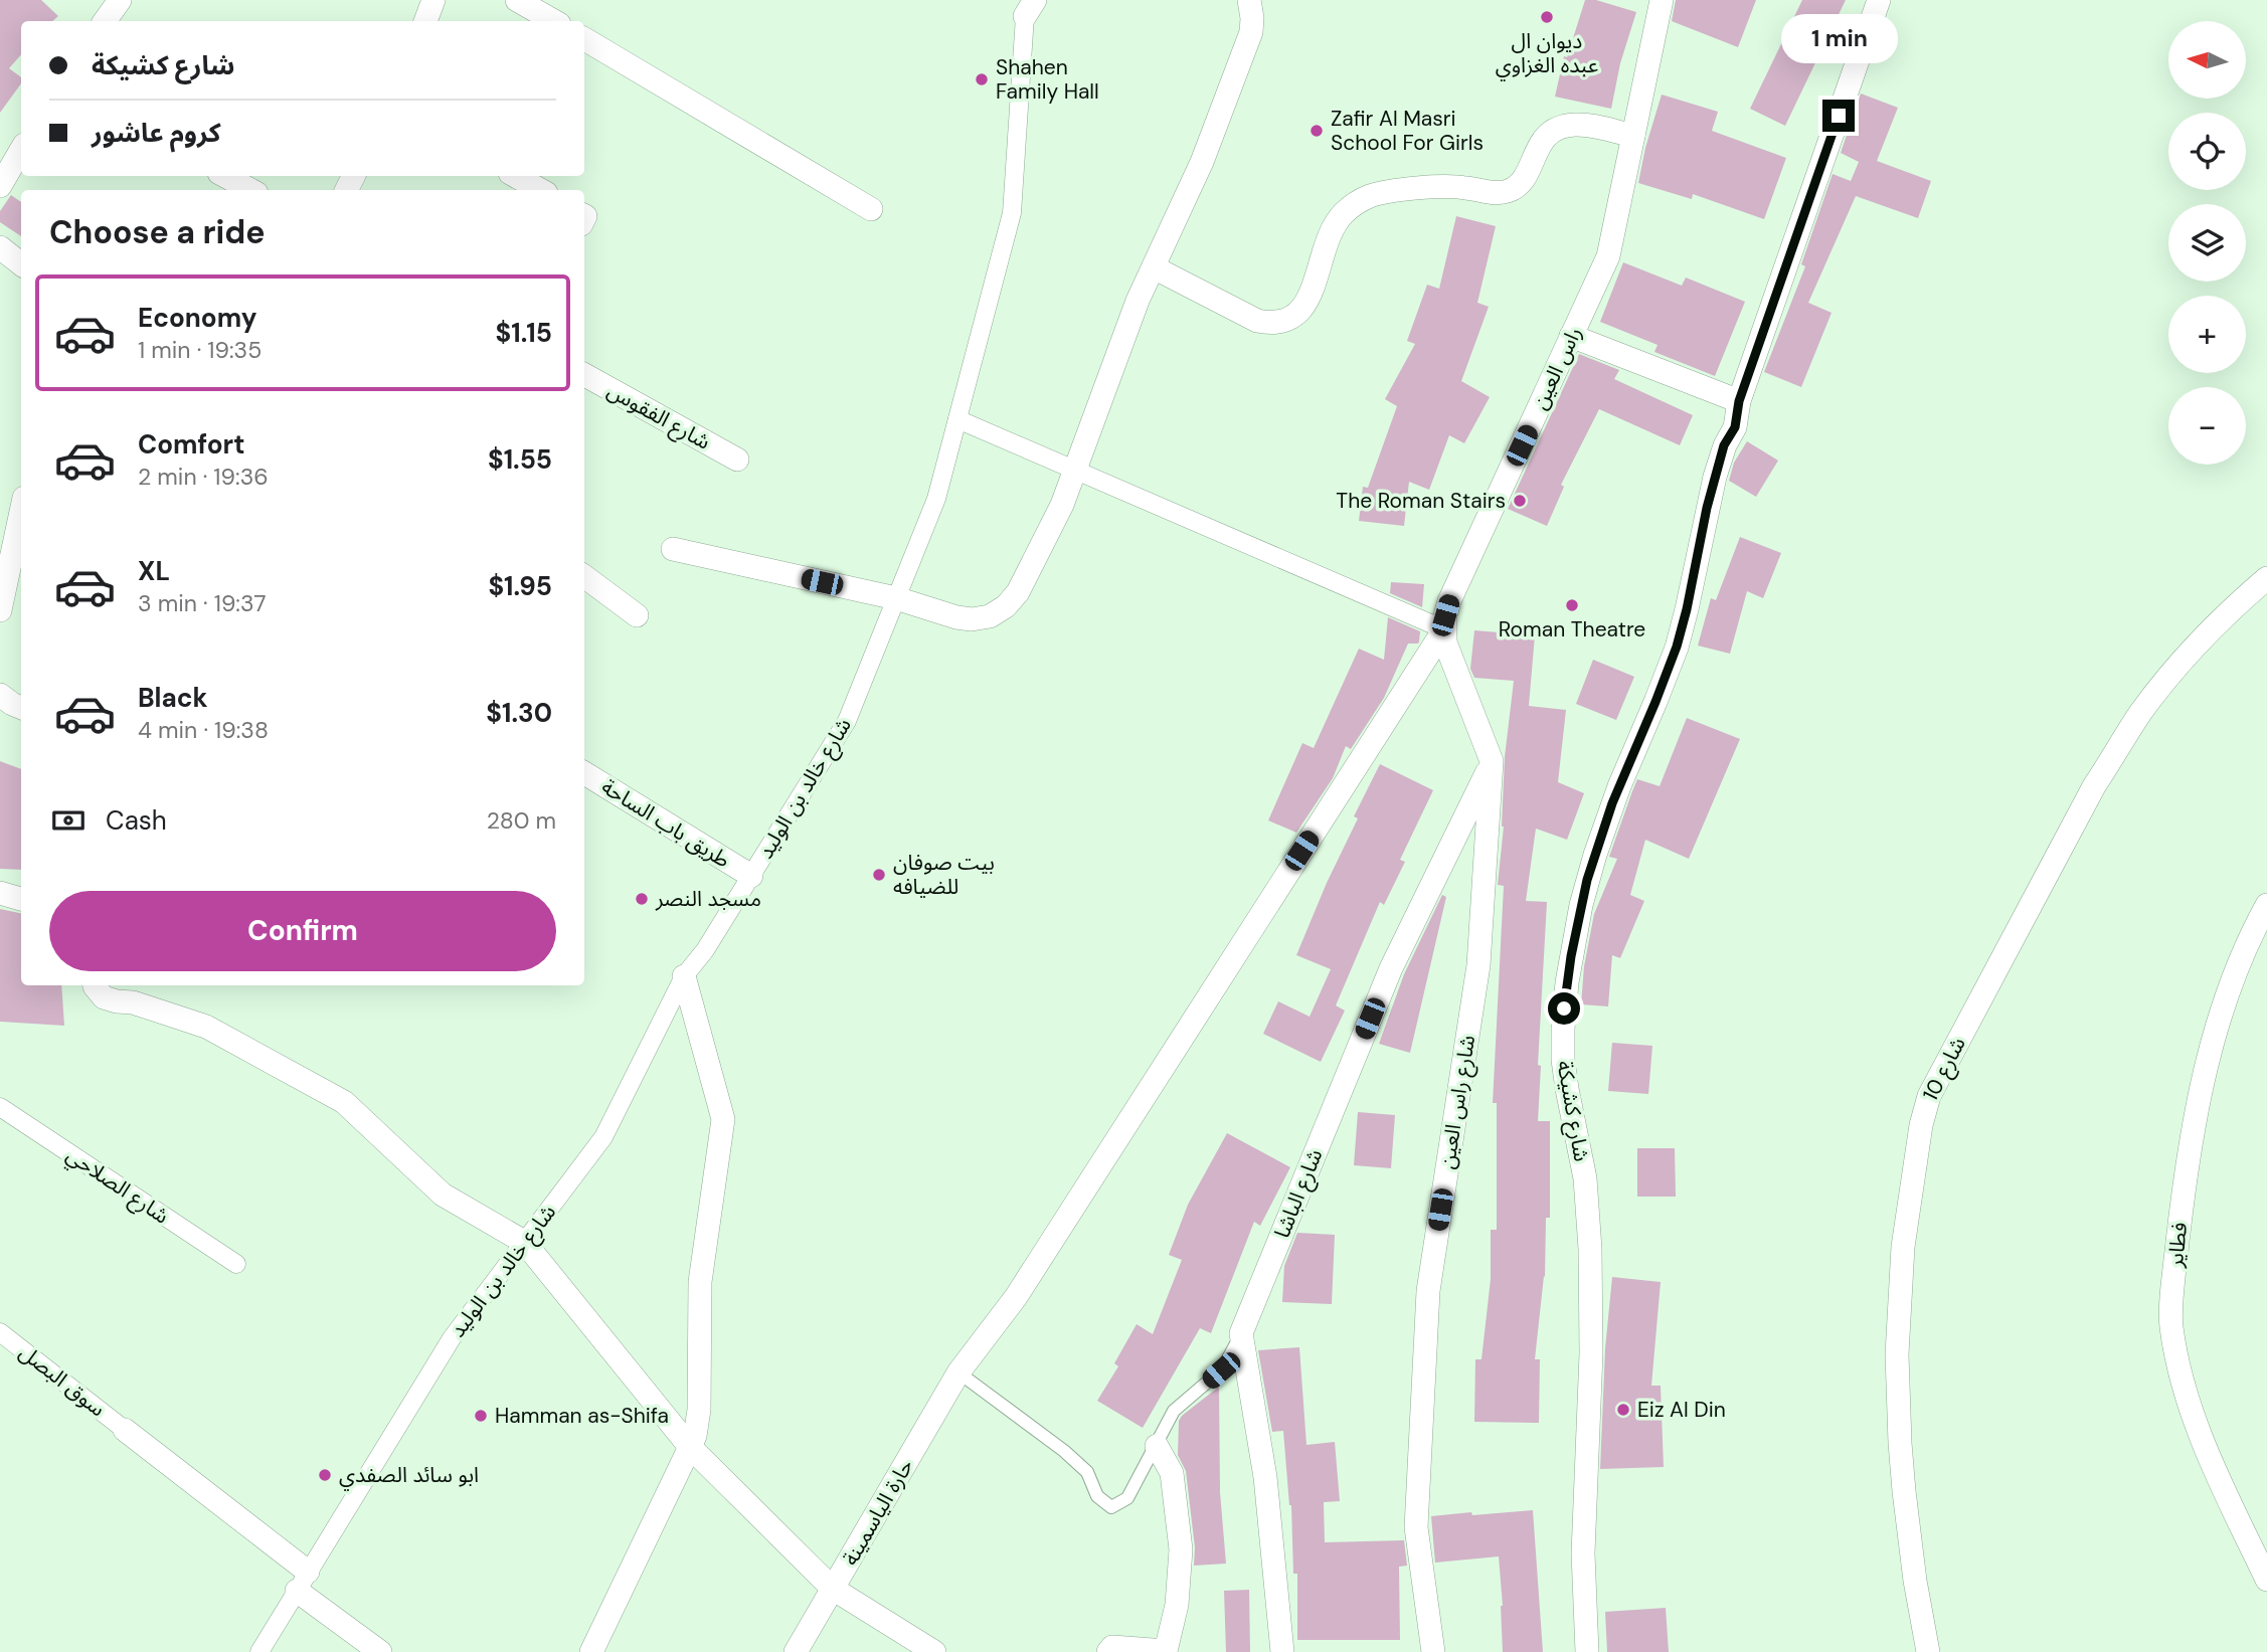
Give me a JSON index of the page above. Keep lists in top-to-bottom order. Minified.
{"streets":{"street":["راس العين","شارع الفقوس","شارع خالد بن الوليد","طريق باب الساحة","شارع 10","شارع راس العين","شارع كشيكة","شارع الصلاحي","شارع الباشا","فطاير","سوق البصل","حارة الياسمينة"]},"crossings":[["راس العين","حارة الياسمينة"],["شارع خالد بن الوليد","طريق باب الساحة"],["شارع راس العين","شارع الباشا"]],"places":["ديوان ال عبده الغزاوي","Shahen Family Hall","Zafir Al Masri School For Girls","The Roman Stairs","Roman Theatre","بيت صوفان للضيافه","مسجد النصر","Eiz Al Din","Hamman as-Shifa","ابو سائد الصفدي"],"north":"left","page":{"bubble":"1 min","map_buttons":["+","−"],"banner":["شارع كشيكة","كروم عاشور"],"heading":"Choose a ride","list":[{"name":"Economy","note":"1 min · 19:35","value":"$1.15"},{"name":"Comfort","note":"2 min · 19:36","value":"$1.55"},{"name":"XL","note":"3 min · 19:37","value":"$1.95"},{"name":"Black","note":"4 min · 19:38","value":"$1.30"}],"pay":["Cash","280 m"],"buttons":"Confirm"}}
